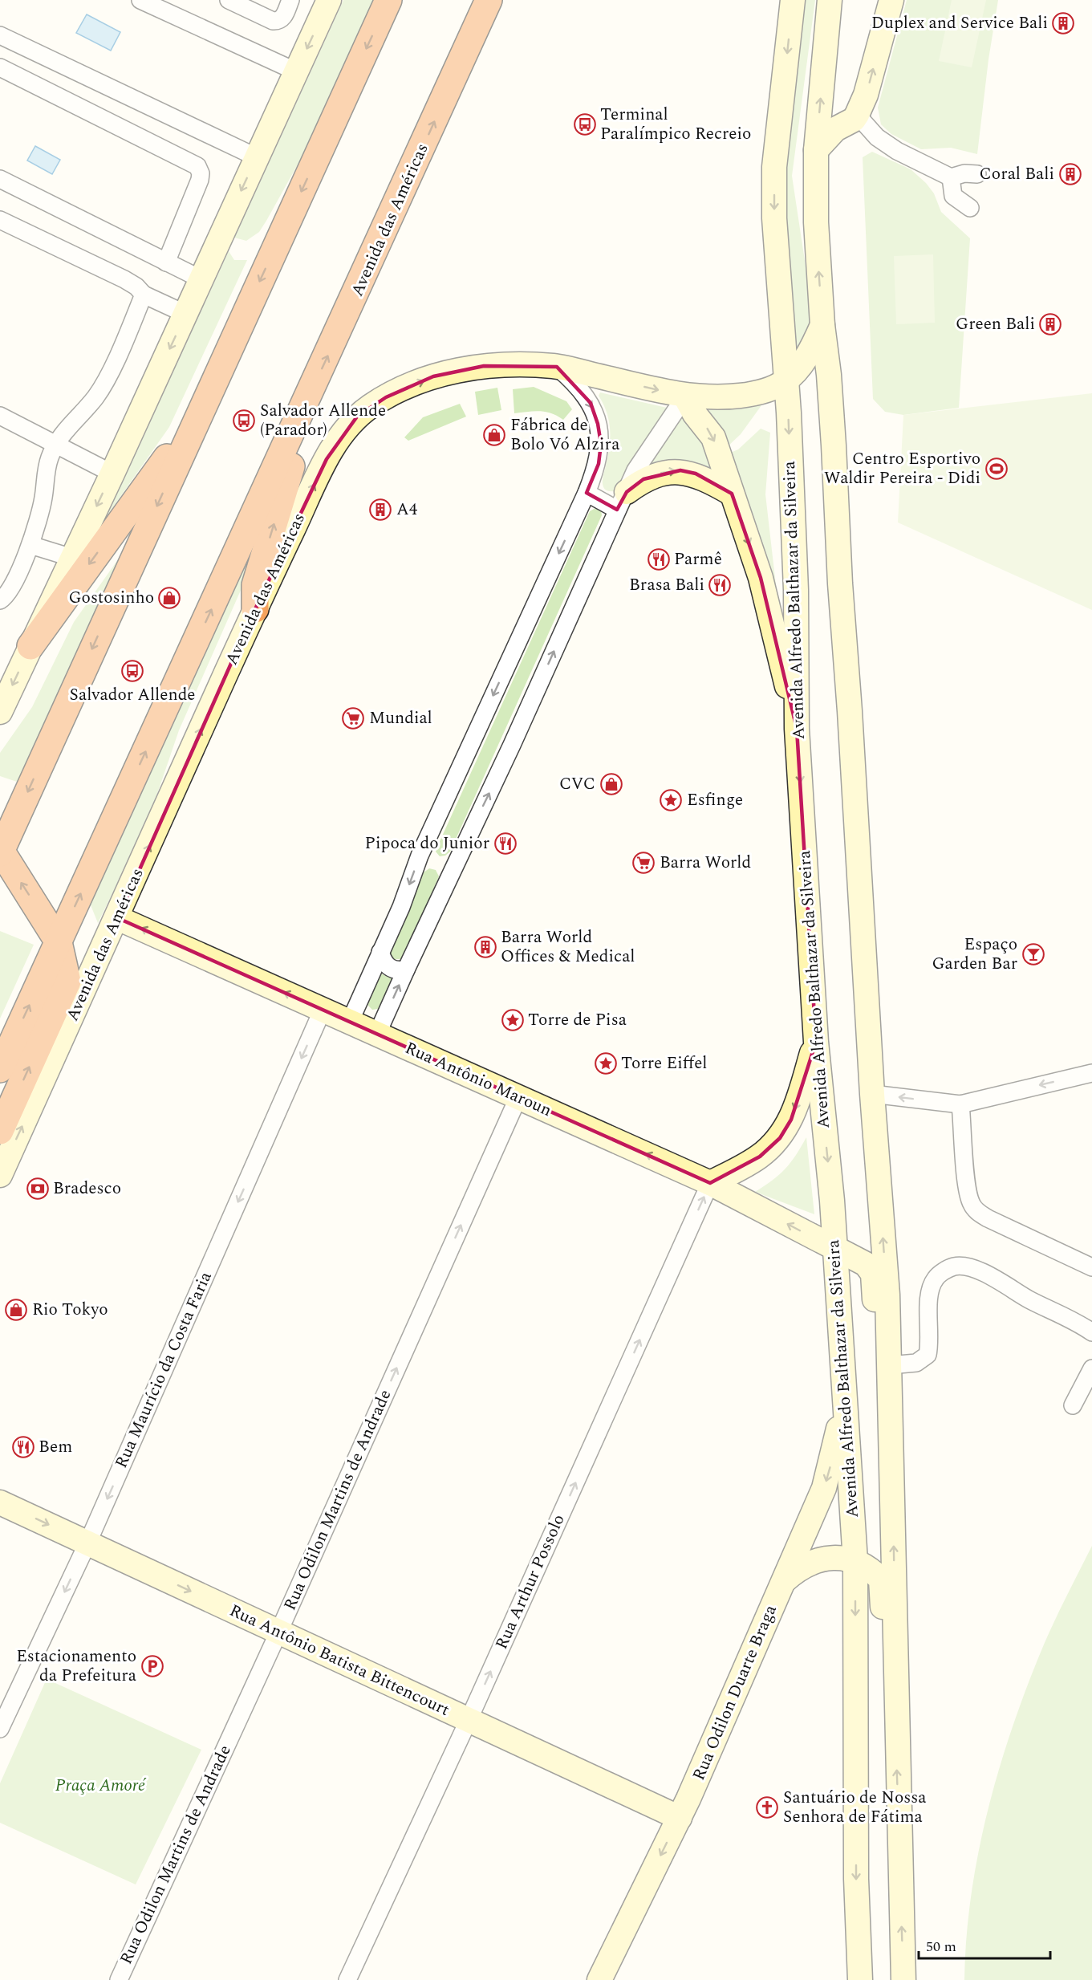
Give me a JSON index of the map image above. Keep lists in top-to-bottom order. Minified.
{"streets":{"highway":["Avenida das Américas"],"main road":["Avenida Alfredo Balthazar da Silveira","Rua Antônio Maroun","Rua Antônio Batista Bittencourt","Rua Odilon Duarte Braga"],"street":["Rua Maurício da Costa Faria","Rua Odilon Martins de Andrade","Rua Arthur Possolo"]},"crossings":[["Avenida das Américas","Avenida Alfredo Balthazar da Silveira"],["Avenida das Américas","Rua Antônio Maroun"],["Avenida Alfredo Balthazar da Silveira","Rua Antônio Maroun"],["Avenida Alfredo Balthazar da Silveira","Rua Odilon Duarte Braga"],["Rua Antônio Maroun","Rua Maurício da Costa Faria"],["Rua Antônio Maroun","Rua Odilon Martins de Andrade"],["Rua Antônio Maroun","Rua Arthur Possolo"],["Rua Maurício da Costa Faria","Rua Antônio Batista Bittencourt"],["Rua Odilon Martins de Andrade","Rua Antônio Batista Bittencourt"],["Rua Arthur Possolo","Rua Antônio Batista Bittencourt"],["Rua Antônio Batista Bittencourt","Rua Odilon Duarte Braga"]],"one_way":["Rua Antônio Maroun","Rua Maurício da Costa Faria","Rua Odilon Martins de Andrade","Rua Arthur Possolo","Rua Antônio Batista Bittencourt"],"parks":["Praça Amoré"],"places":{"building":["Duplex and Service Bali","Coral Bali","Green Bali","A4","Barra World Offices & Medical"],"bus stop":["Terminal Paralímpico Recreio","Salvador Allende (Parador)","Salvador Allende"],"shop":["Fábrica de Bolo Vó Alzira","Gostosinho","CVC","Rio Tokyo"],"sports":["Centro Esportivo Waldir Pereira - Didi"],"restaurant":["Parmê","Brasa Bali","Pipoca do Junior","Bem"],"supermarket":["Mundial","Barra World"],"place":["Esfinge","Torre de Pisa","Torre Eiffel"],"bar":["Espaço Garden Bar"],"bank":["Bradesco"],"parking":["Estacionamento da Prefeitura"],"church":["Santuário de Nossa Senhora de Fátima"]},"scale_bar":"50 m"}
